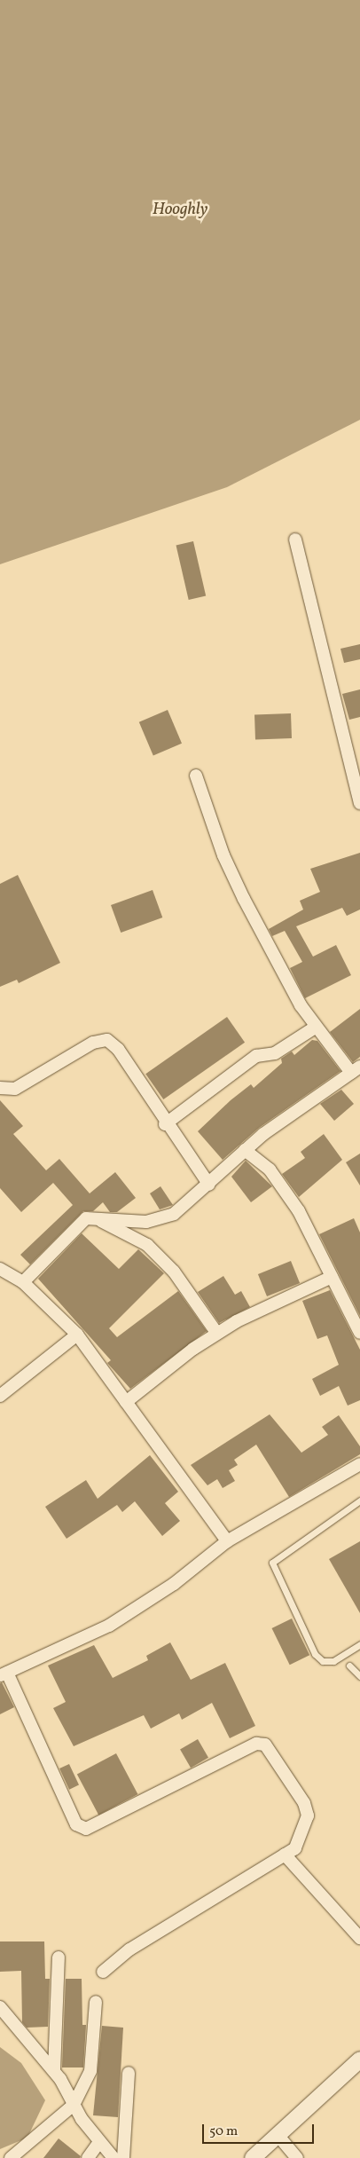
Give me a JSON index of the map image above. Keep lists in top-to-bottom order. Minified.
{"water":["Hooghly"],"scale_bar":"50 m"}
